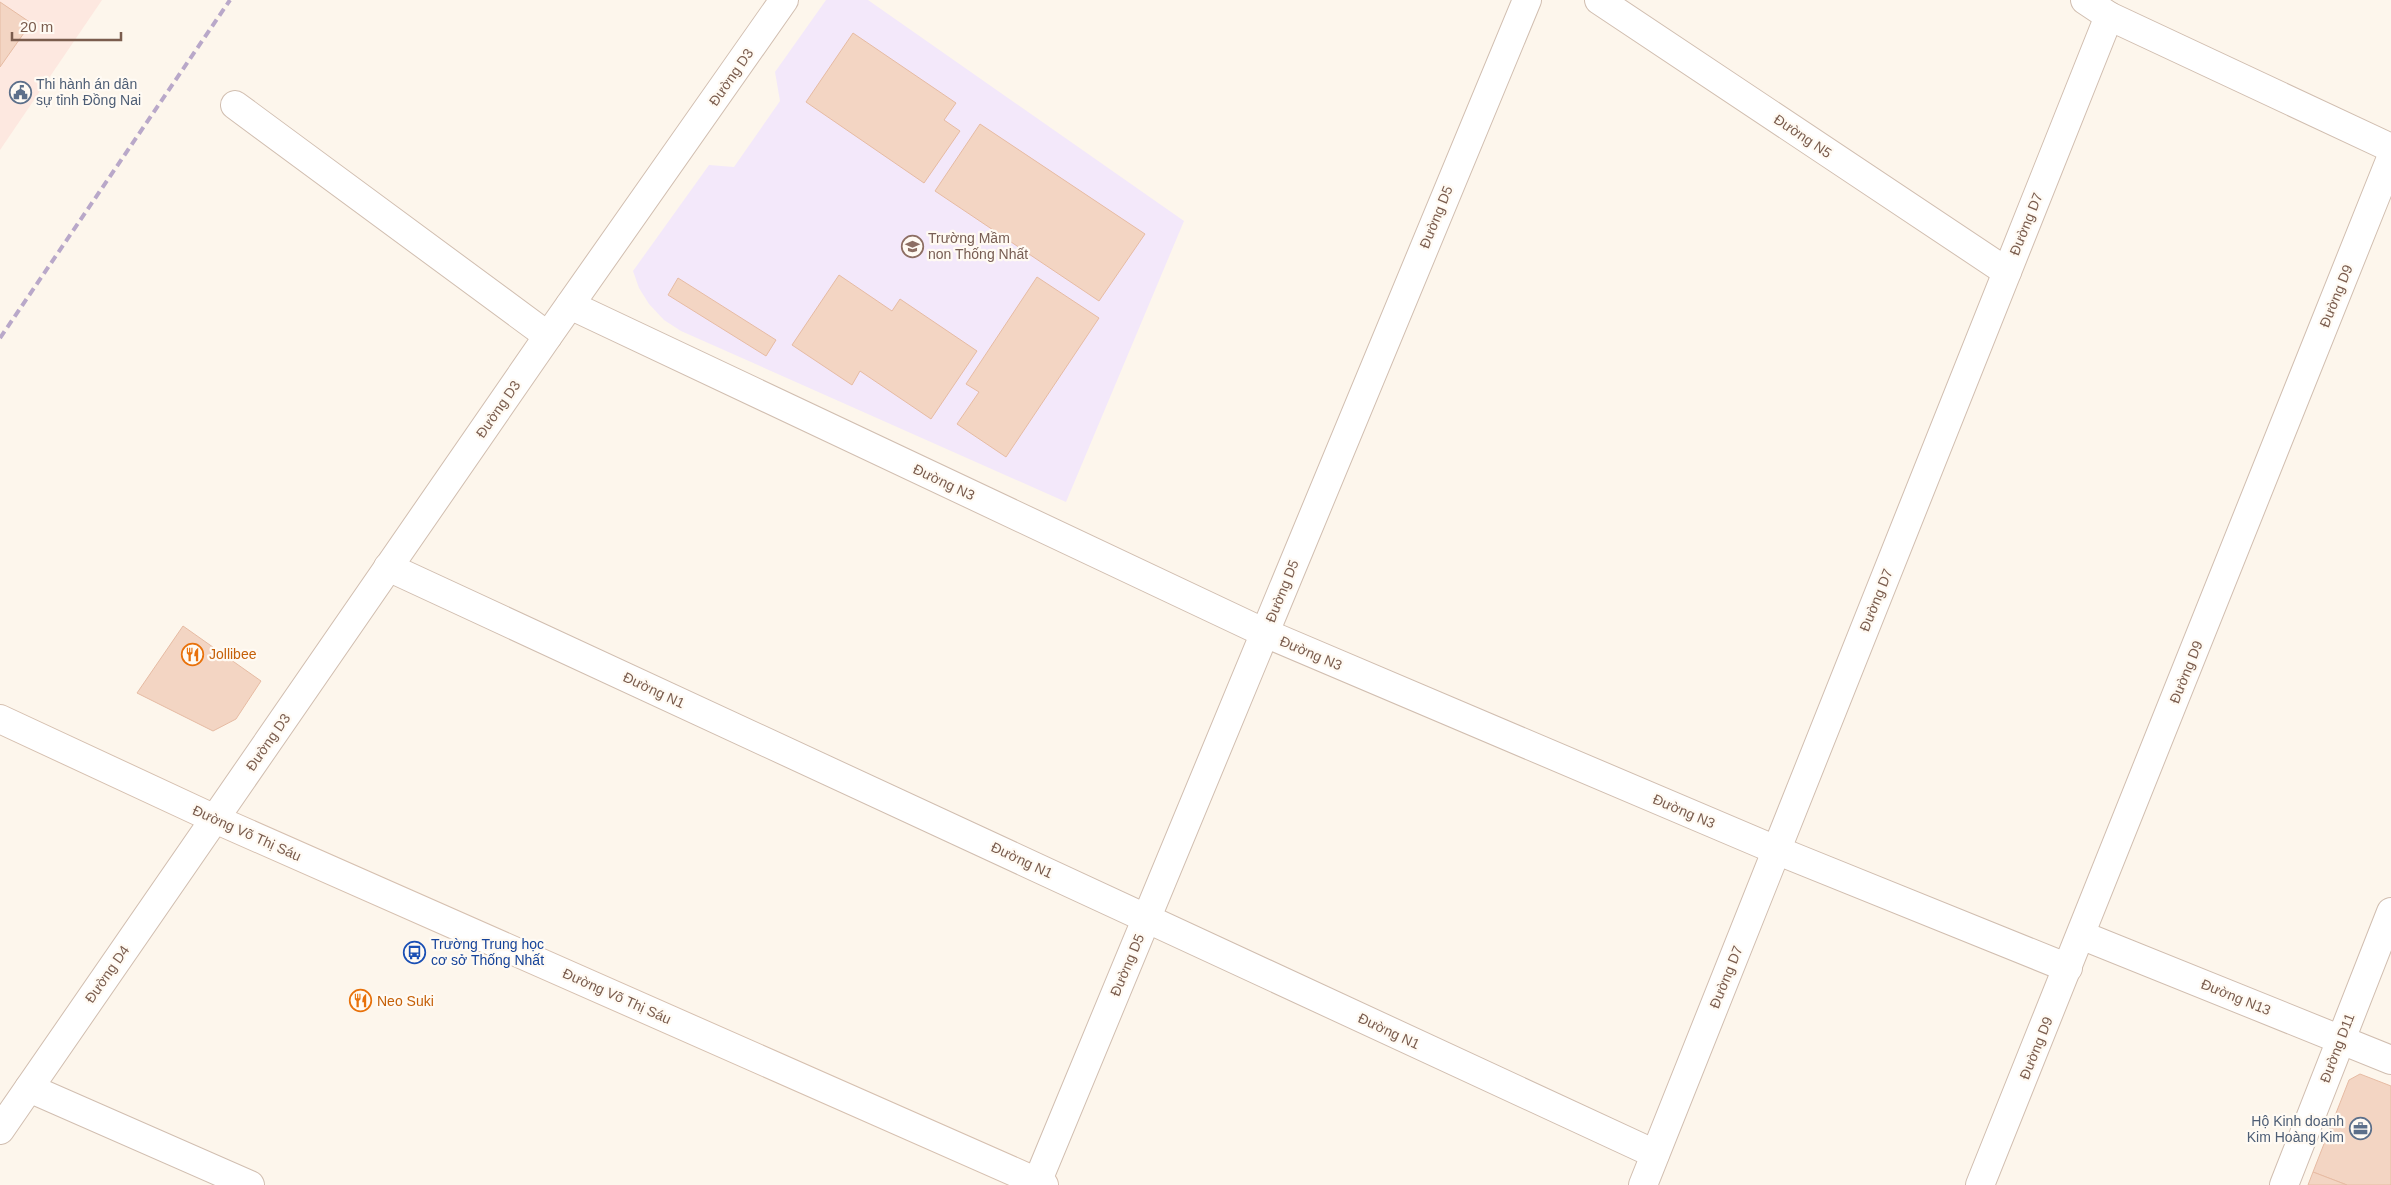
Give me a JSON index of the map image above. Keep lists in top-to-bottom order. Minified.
{"streets":{"street":["Đường D3","Đường N5","Đường D5","Đường D7","Đường D9","Đường N3","Đường N1","Đường Võ Thị Sáu","Đường D4","Đường N13","Đường D11"]},"crossings":[["Đường D3","Đường N3"],["Đường D3","Đường N1"],["Đường D3","Đường Võ Thị Sáu"],["Đường D3","Đường D4"],["Đường N5","Đường D7"],["Đường D5","Đường N3"],["Đường D5","Đường N1"],["Đường D5","Đường Võ Thị Sáu"],["Đường D7","Đường N3"],["Đường D7","Đường N1"],["Đường D9","Đường N3"],["Đường D9","Đường N13"],["Đường Võ Thị Sáu","Đường D4"],["Đường N13","Đường D11"]],"places":{"public building":["Thi hành án dân sự tỉnh Đồng Nai"],"school or university":["Trường Mầm non Thống Nhất"],"restaurant":["Jollibee","Neo Suki"],"bus stop":["Trường Trung học cơ sở Thống Nhất"],"office":["Hộ Kinh doanh Kim Hoàng Kim"]},"scale_bar":"20 m"}
